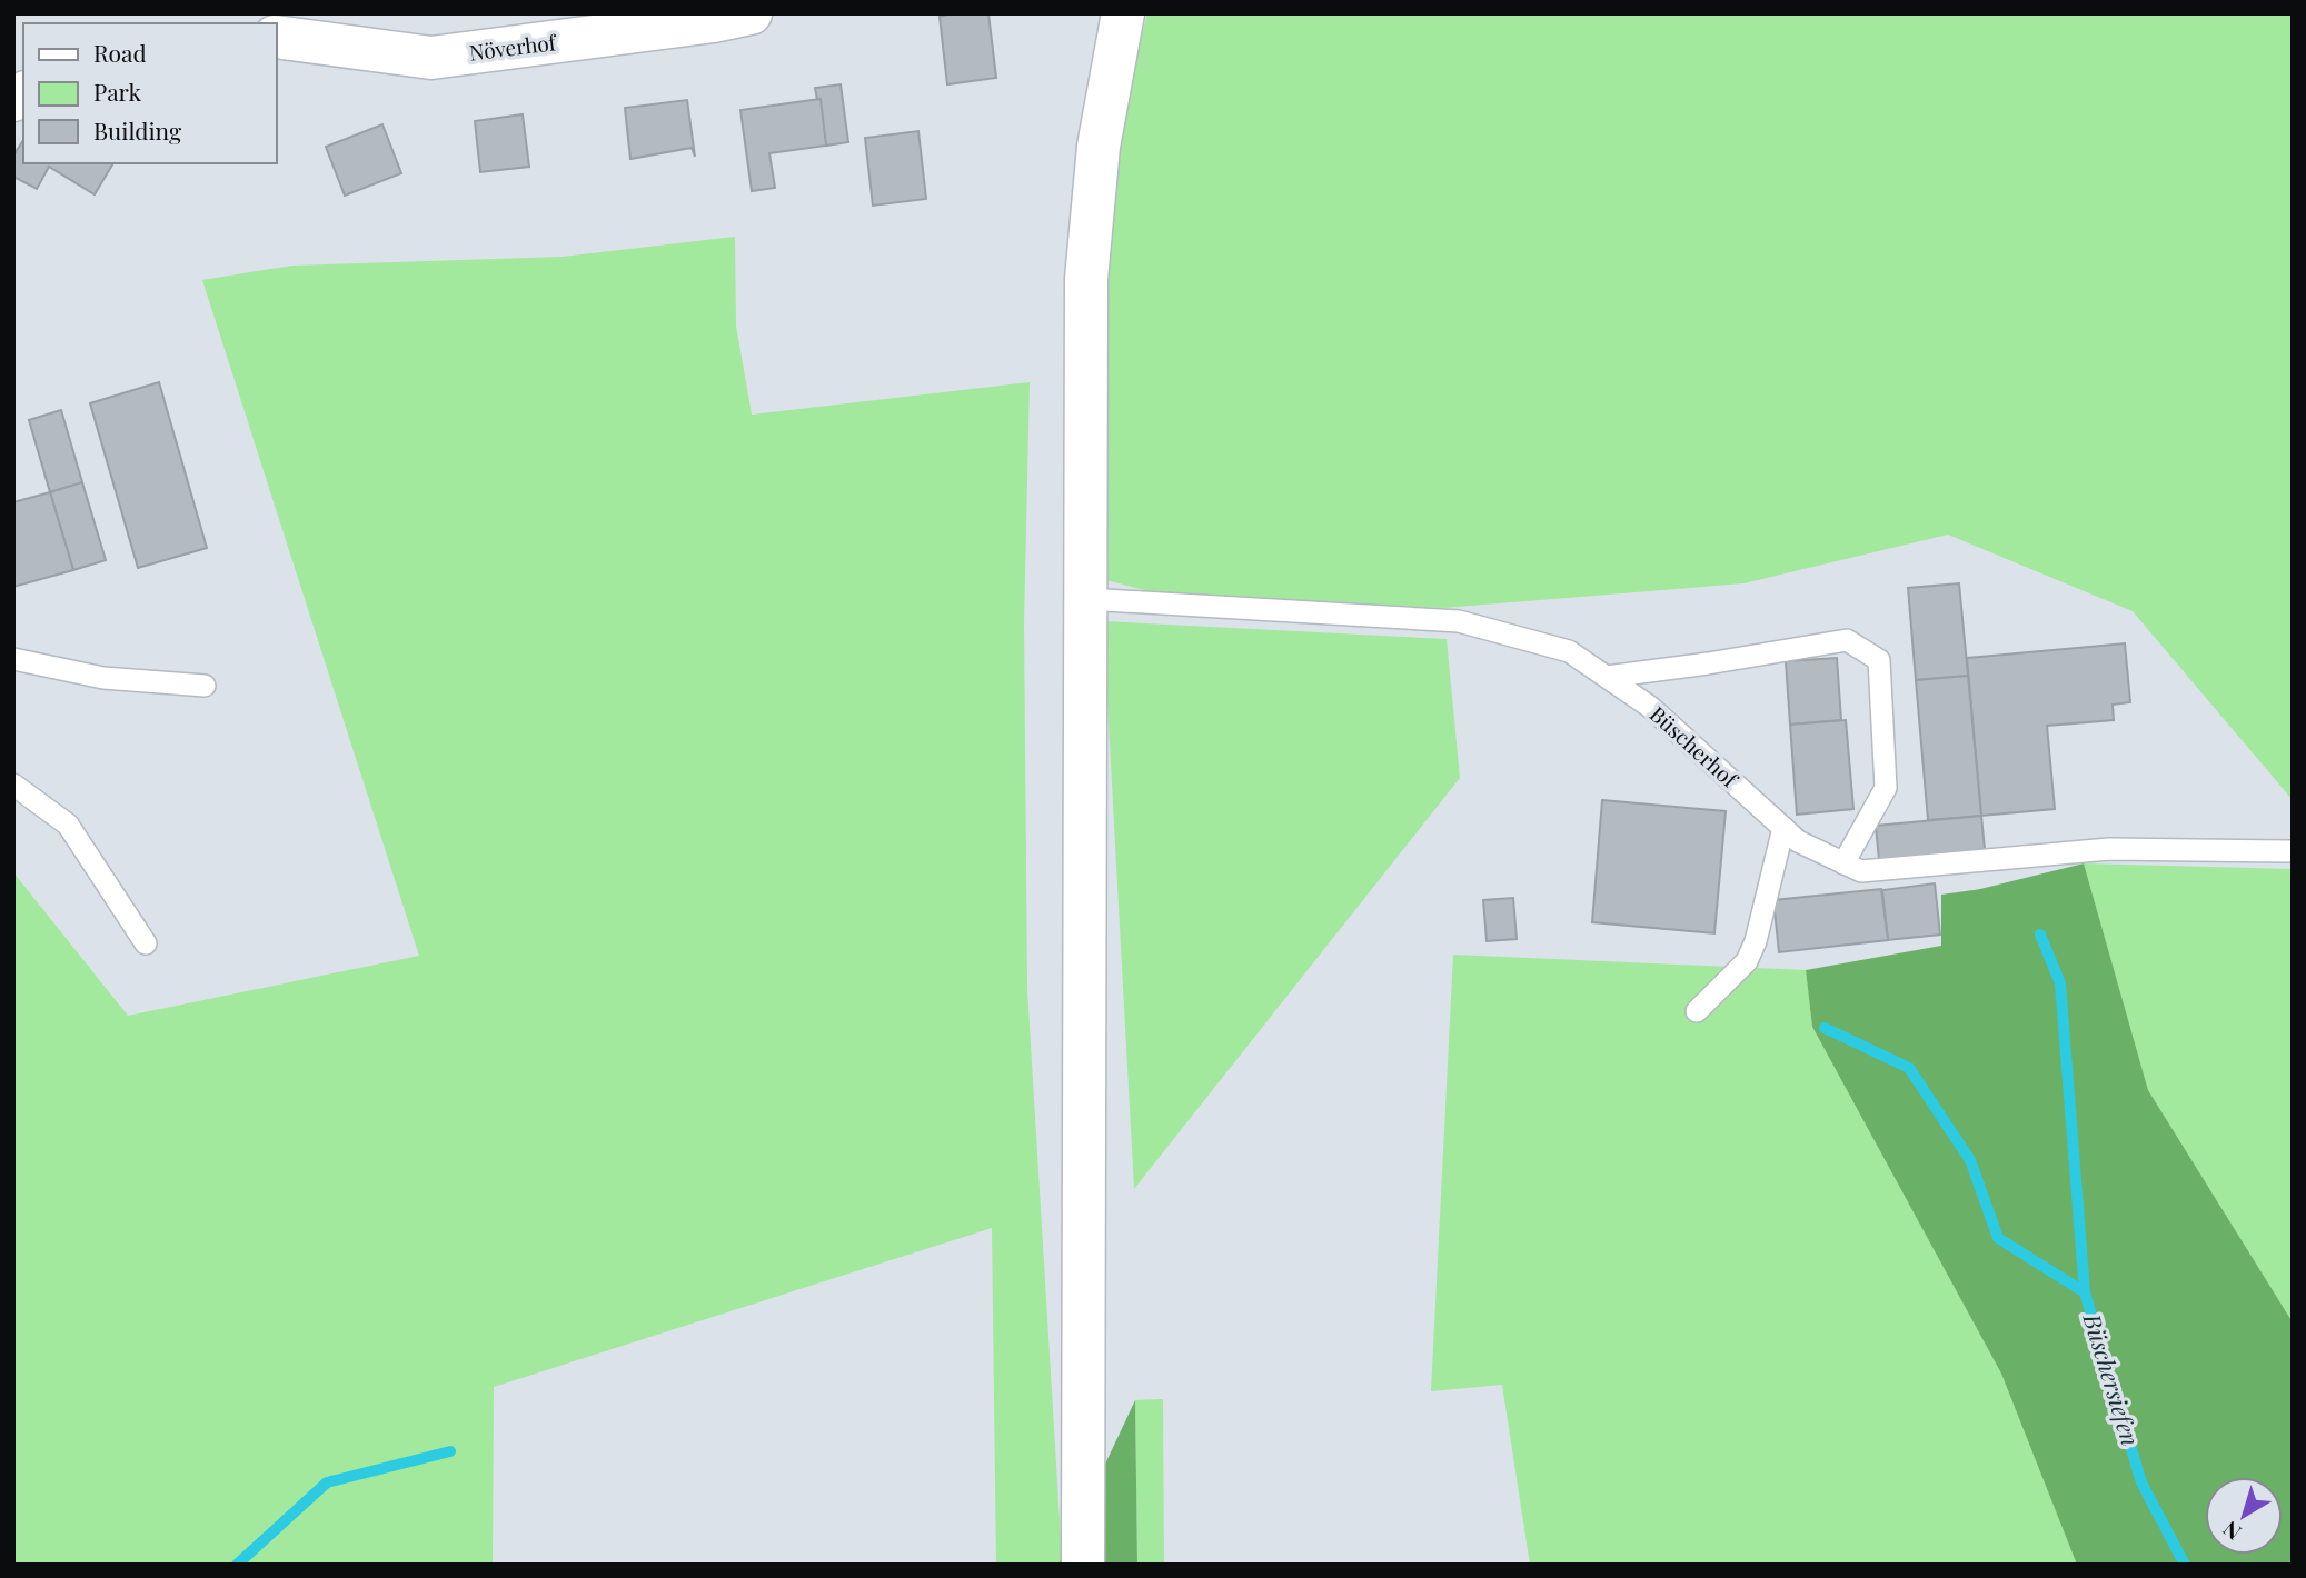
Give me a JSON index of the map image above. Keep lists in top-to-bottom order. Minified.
{"streets":{"main road":["Növerhof"],"lane":["Büscherhof"]},"water":["Büschersiefen"],"legend":["Road","Park","Building"],"north":"bottom left"}
